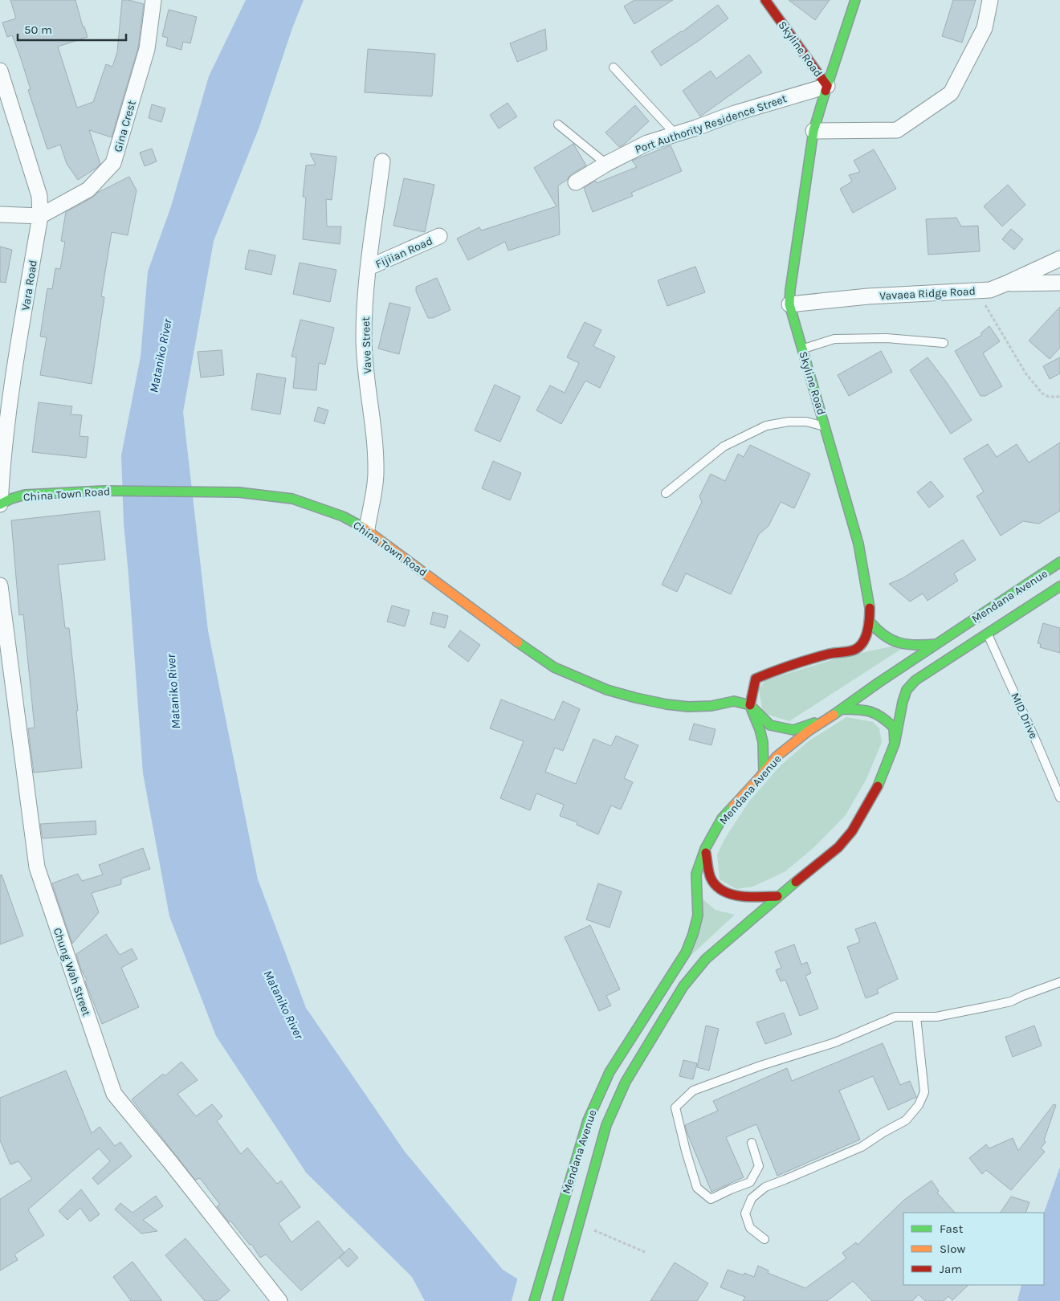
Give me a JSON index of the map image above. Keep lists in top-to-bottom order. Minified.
{"streets":{"main road":["Skyline Road","China Town Road","Mendana Avenue"],"street":["Port Authority Residence Street","Gina Crest","Fijiian Road","Vara Road","Vavaea Ridge Road","Vave Street","Chung Wah Street"],"lane":["MID Drive"]},"crossings":[["Skyline Road","Port Authority Residence Street"],["Skyline Road","Vavaea Ridge Road"],["Skyline Road","China Town Road"],["Gina Crest","Vara Road"],["Fijiian Road","Vave Street"],["Vara Road","China Town Road"],["Vave Street","China Town Road"],["Mendana Avenue","MID Drive"]],"water":["Mataniko River"],"legend":["Fast","Slow","Jam"],"scale_bar":"50 m"}
